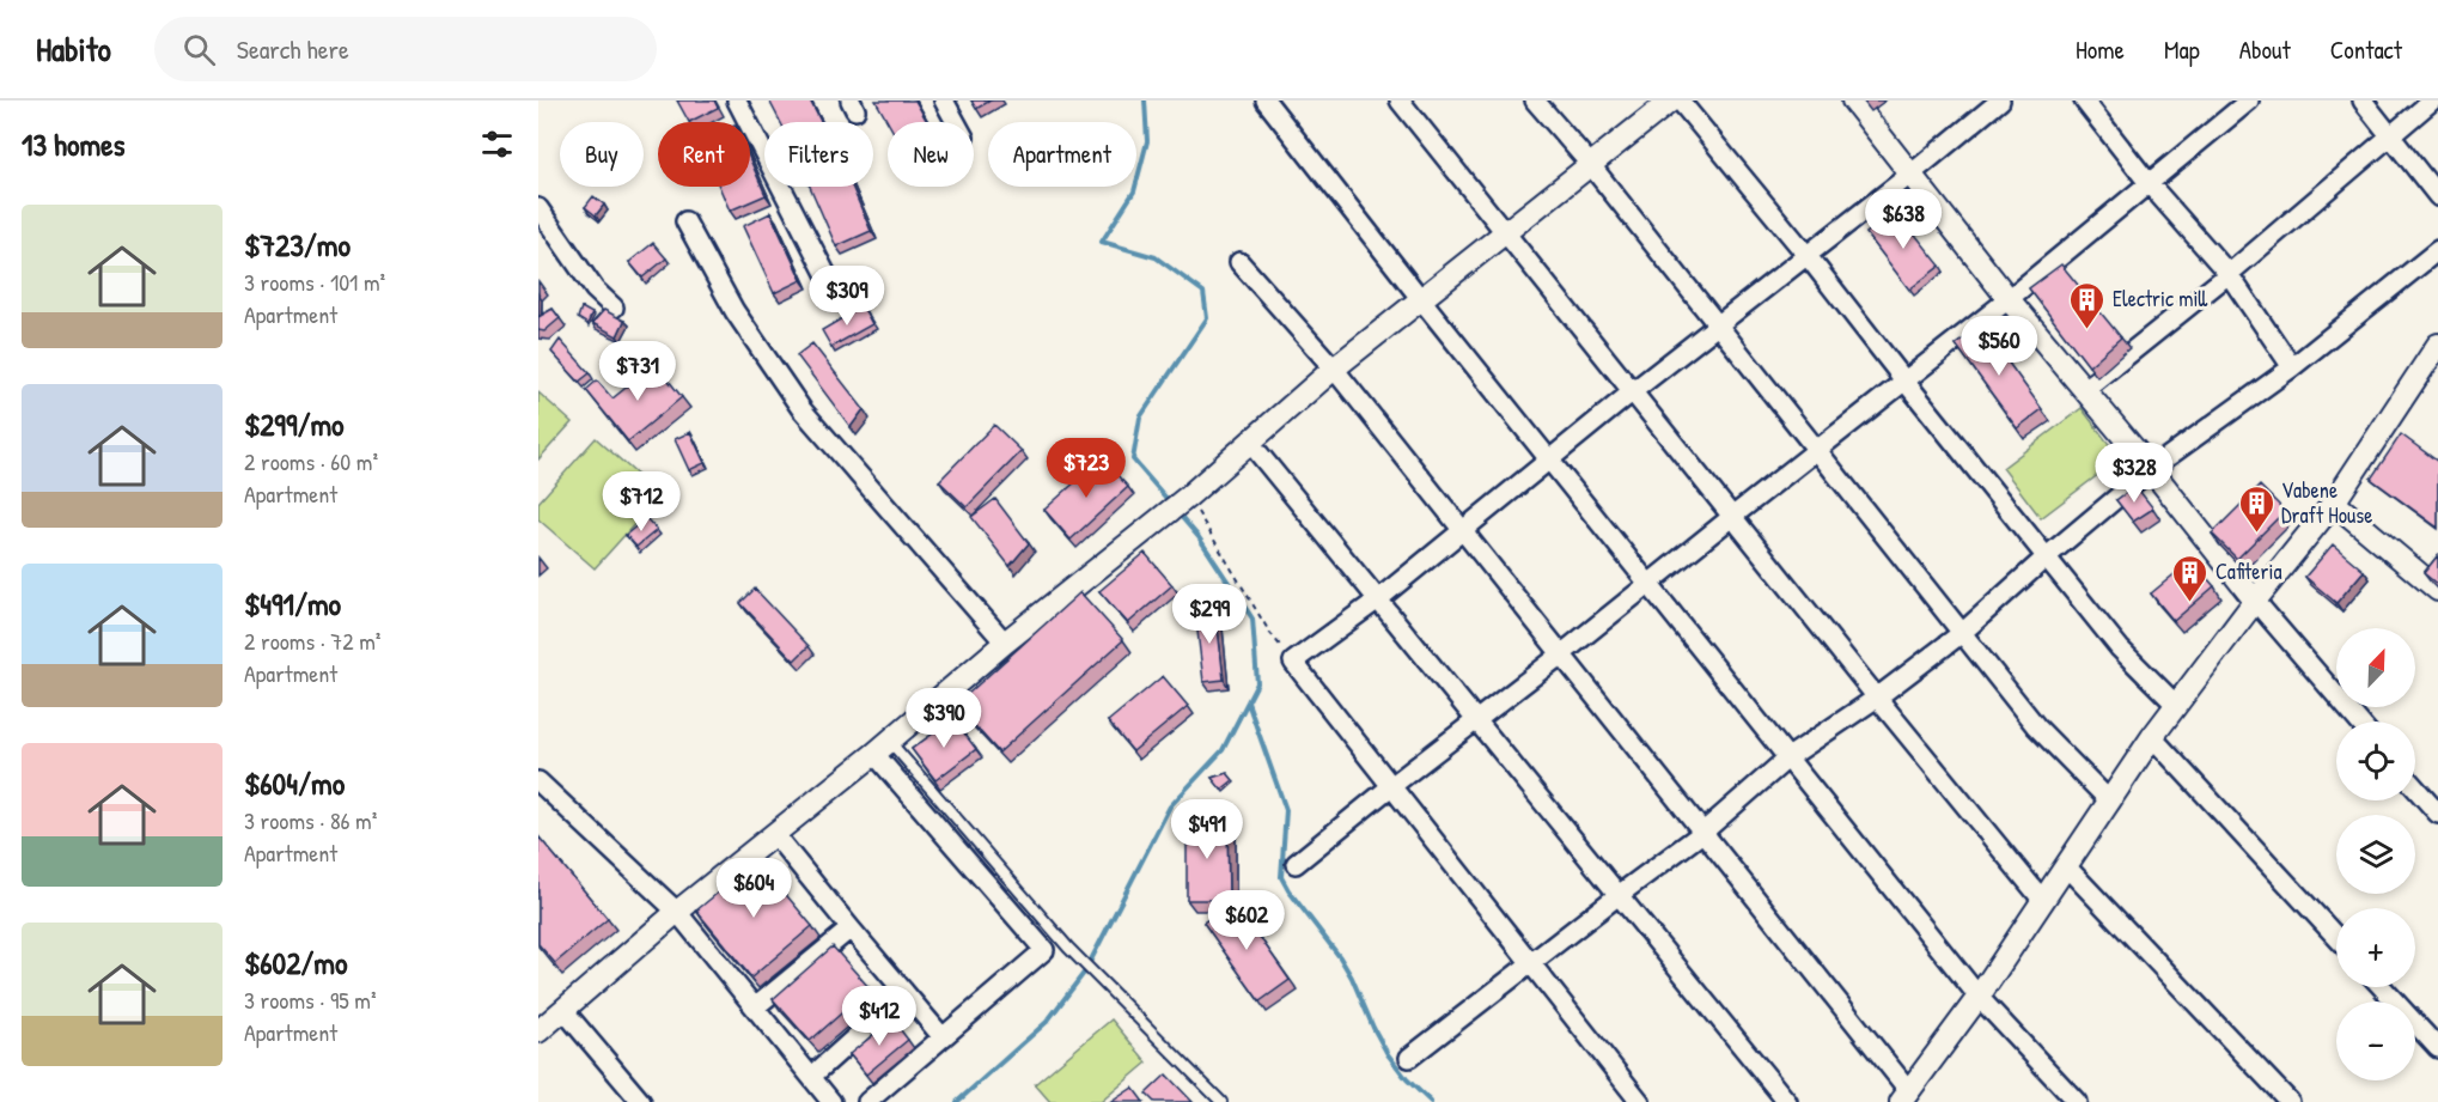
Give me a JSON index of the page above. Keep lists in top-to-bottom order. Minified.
{"places":{"building":["Electric mill","Vabene Draft House","Cafiteria"]},"north":"top right","page":{"header":"Habito","search":"Search here","nav":["Home","Map","About","Contact"],"heading":"13 homes","chip":["Buy","Rent","Filters","New","Apartment"],"list":[{"name":"$723/mo","note":"3 rooms · 101 m² · Apartment"},{"name":"$299/mo","note":"2 rooms · 60 m² · Apartment"},{"name":"$491/mo","note":"2 rooms · 72 m² · Apartment"},{"name":"$604/mo","note":"3 rooms · 86 m² · Apartment"},{"name":"$602/mo","note":"3 rooms · 95 m² · Apartment"}],"price":["$638","$309","$560","$731","$723","$328","$712","$299","$390","$491","$604","$602","$412"],"map_buttons":["+","−"]}}
